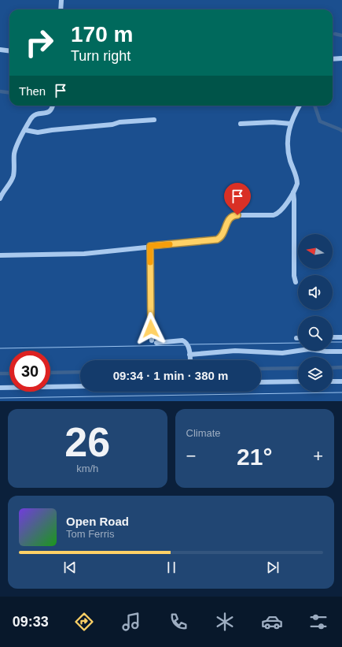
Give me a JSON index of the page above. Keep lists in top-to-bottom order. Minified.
{"north":"left","page":{"turn":["170 m","Turn right"],"then":"Then","limit":"30","trip":"09:34 · 1 min · 380 m","tile":[["26","km/h"],"Climate"],"heat":["−","21°","+"],"song":["Open Road","Tom Ferris"],"tabs":"09:33"}}
